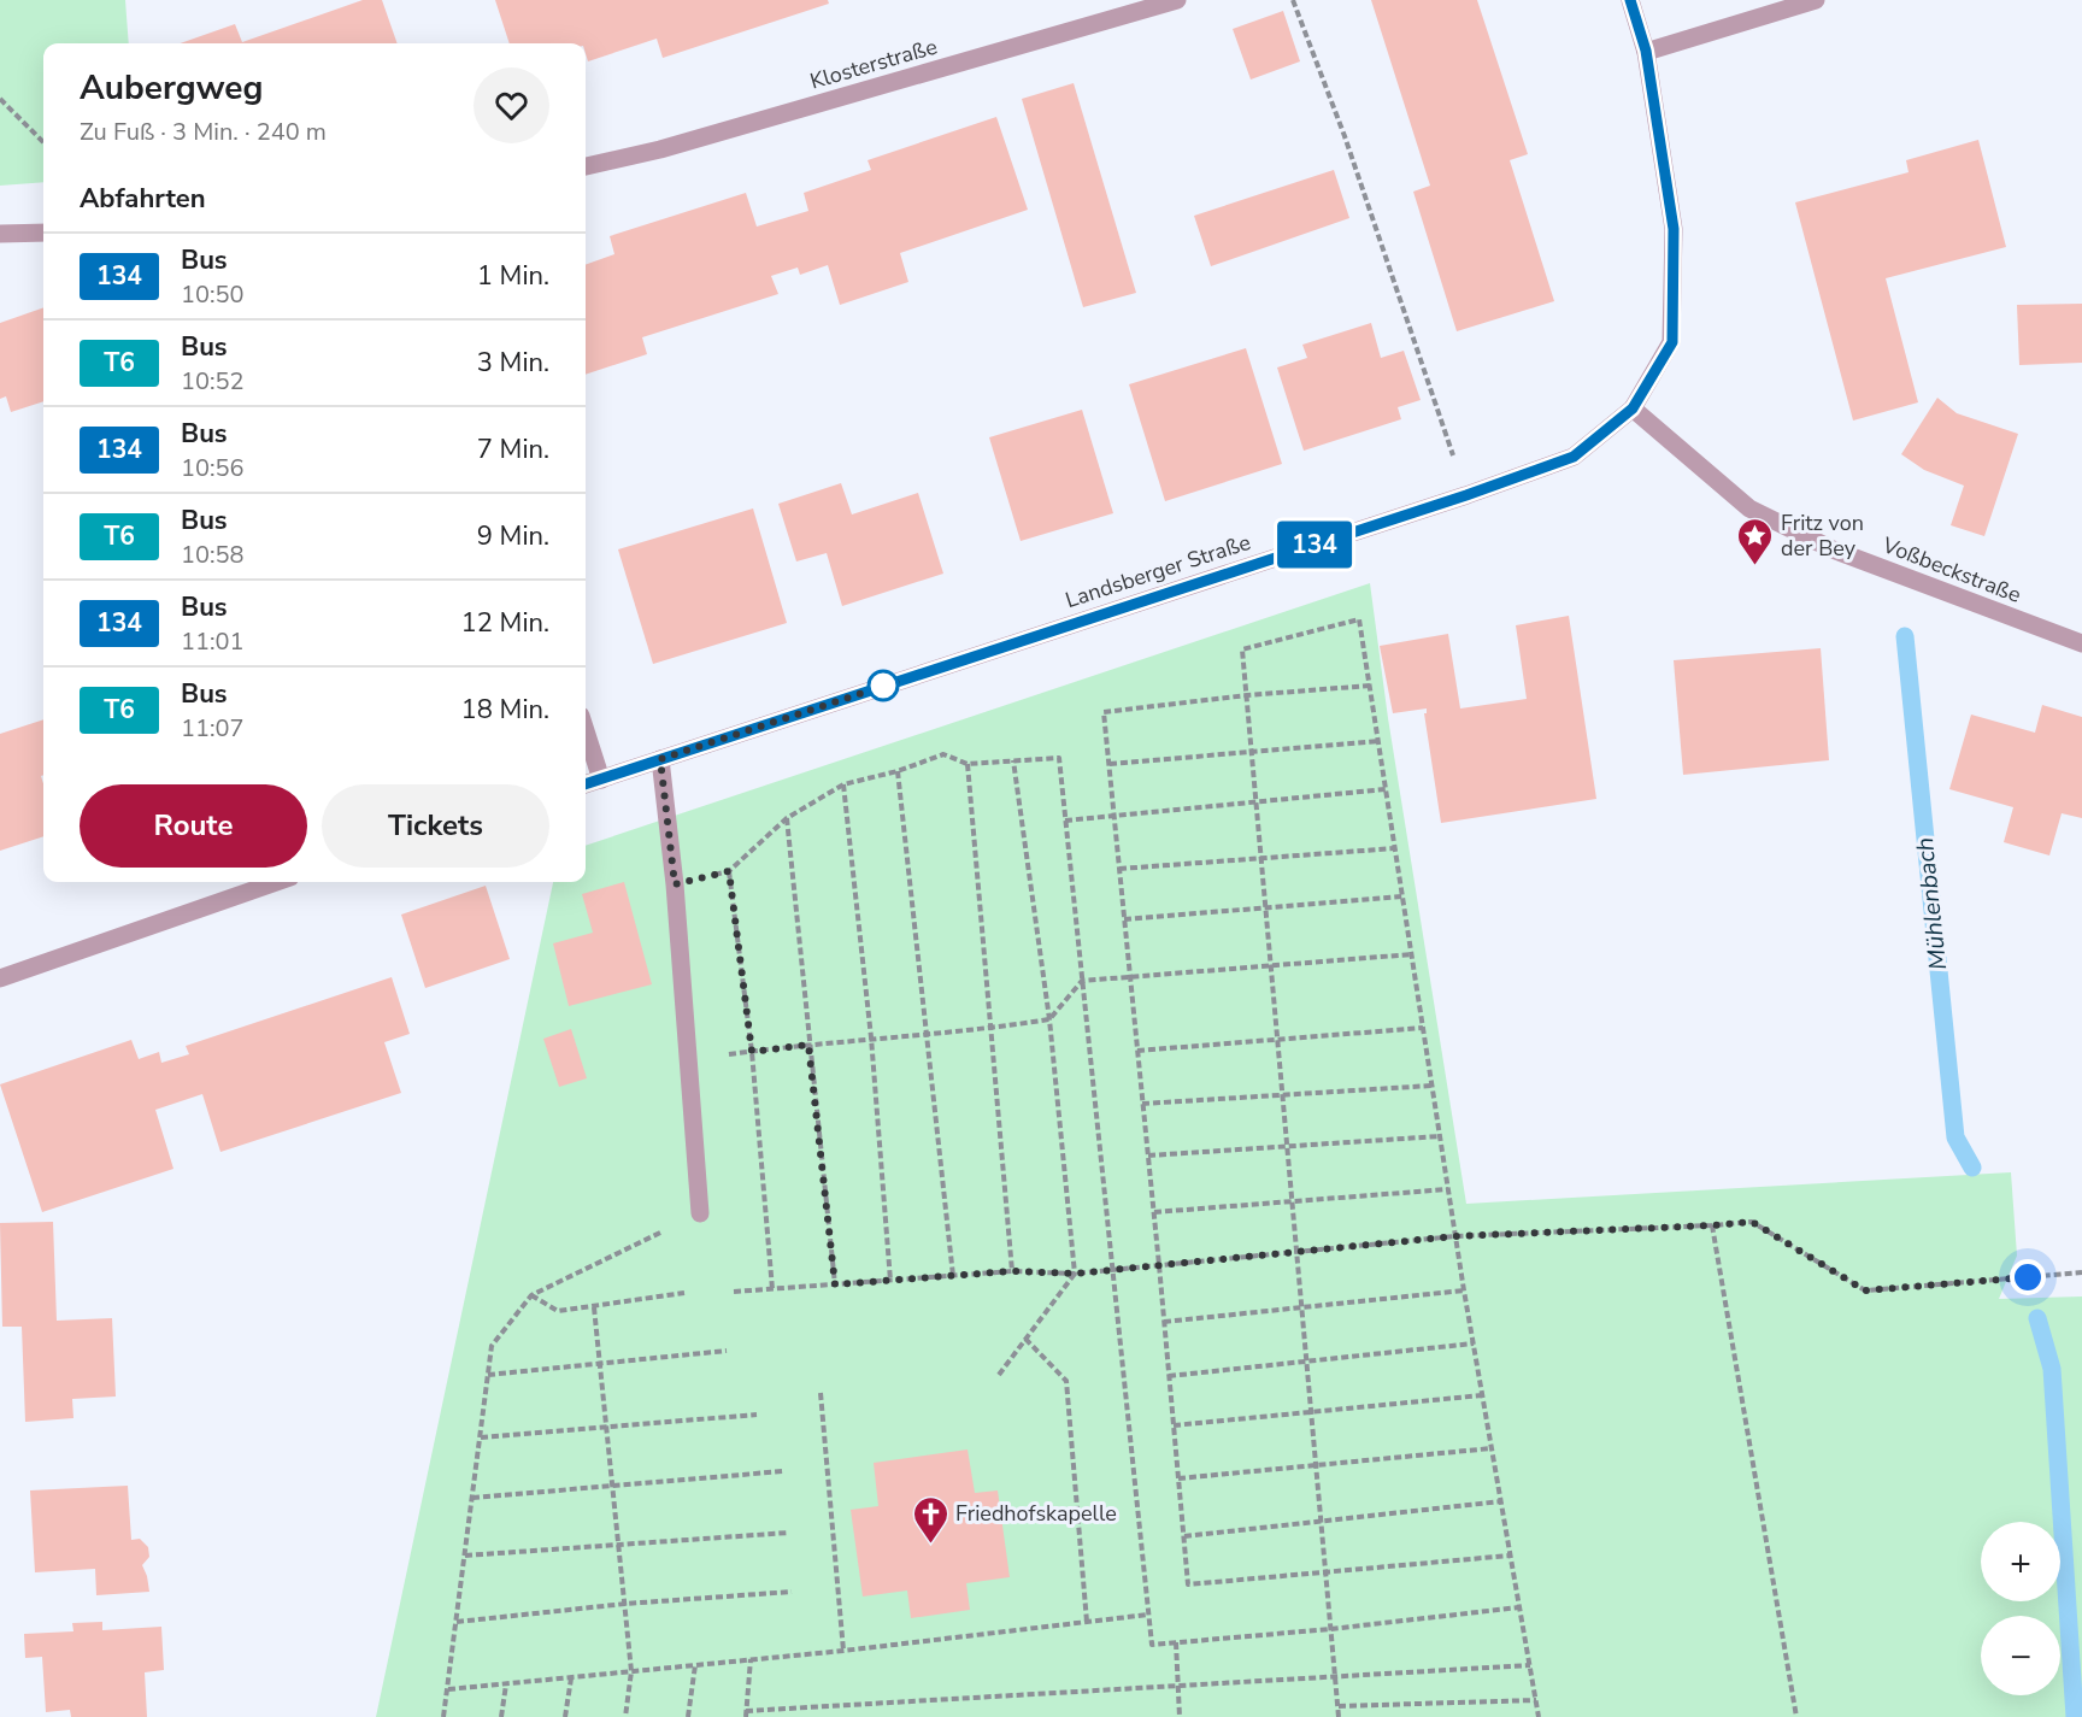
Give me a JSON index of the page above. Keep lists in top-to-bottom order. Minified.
{"streets":{"street":["Klosterstraße","Voßbeckstraße","Landsberger Straße"]},"crossings":[["Voßbeckstraße","Landsberger Straße"]],"water":["Mühlenbach"],"places":{"place":["Fritz von der Bey"],"church":["Friedhofskapelle"]},"lines":["bus line 134"],"page":{"on_map":"134","heading":[["Aubergweg","Zu Fuß · 3 Min. · 240 m"],"Abfahrten"],"list":[{"mark":"134","name":"Bus","note":"10:50","value":"1 Min."},{"mark":"T6","name":"Bus","note":"10:52","value":"3 Min."},{"mark":"134","name":"Bus","note":"10:56","value":"7 Min."},{"mark":"T6","name":"Bus","note":"10:58","value":"9 Min."},{"mark":"134","name":"Bus","note":"11:01","value":"12 Min."},{"mark":"T6","name":"Bus","note":"11:07","value":"18 Min."}],"buttons":["Route","Tickets"],"map_buttons":["+","−"]}}
